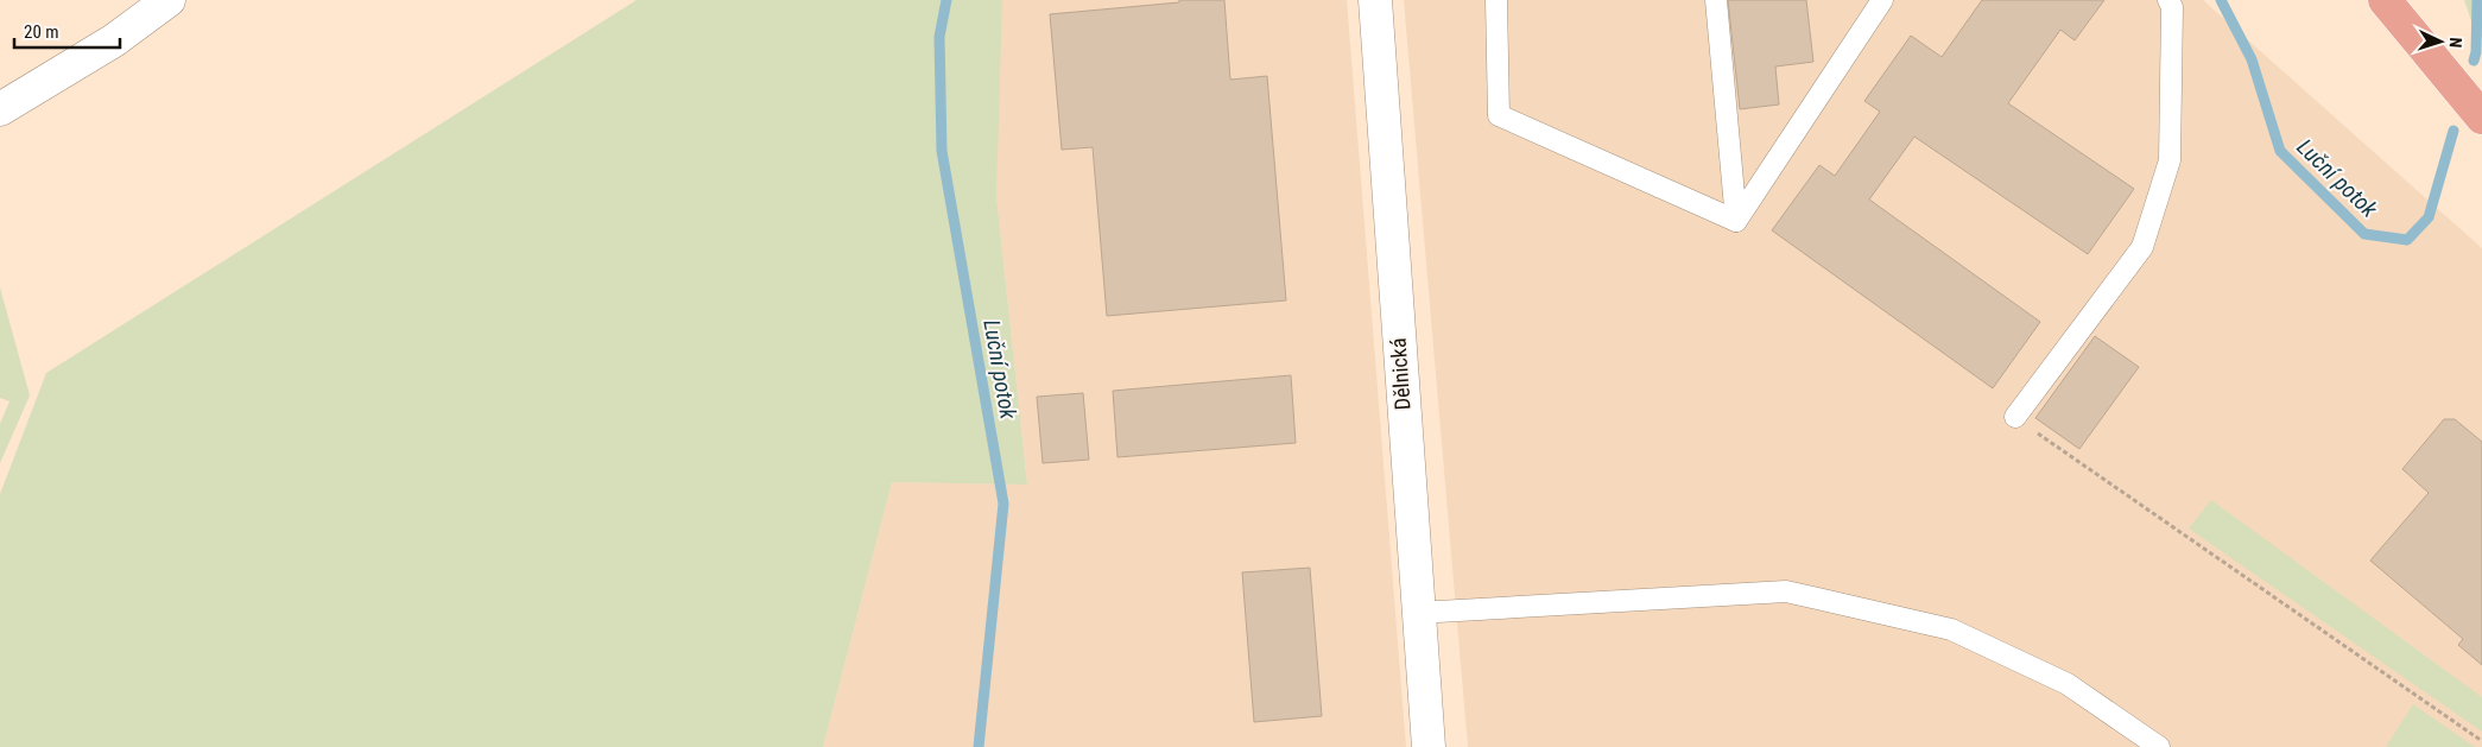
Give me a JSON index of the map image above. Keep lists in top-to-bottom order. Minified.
{"streets":{"street":["Dělnická"]},"water":["Luční potok"],"scale_bar":"20 m","north":"right"}
